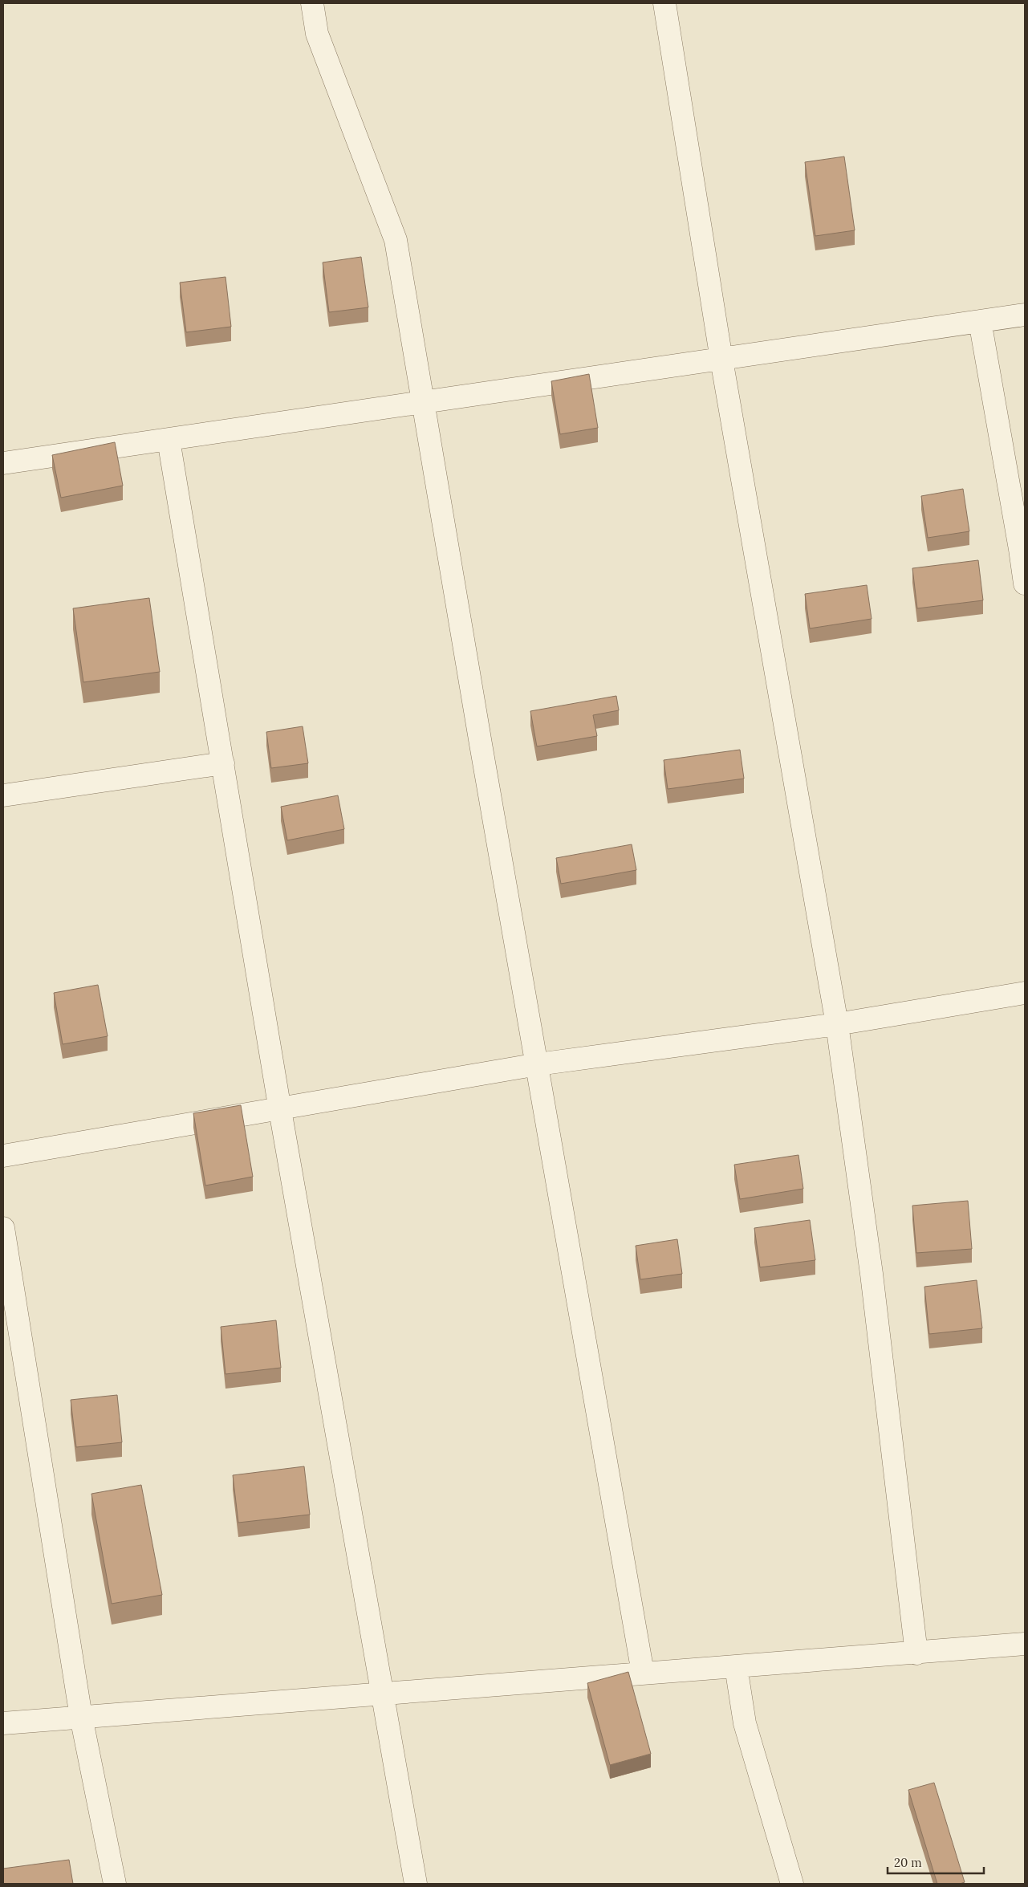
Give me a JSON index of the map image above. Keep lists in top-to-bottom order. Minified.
{"scale_bar":"20 m"}
